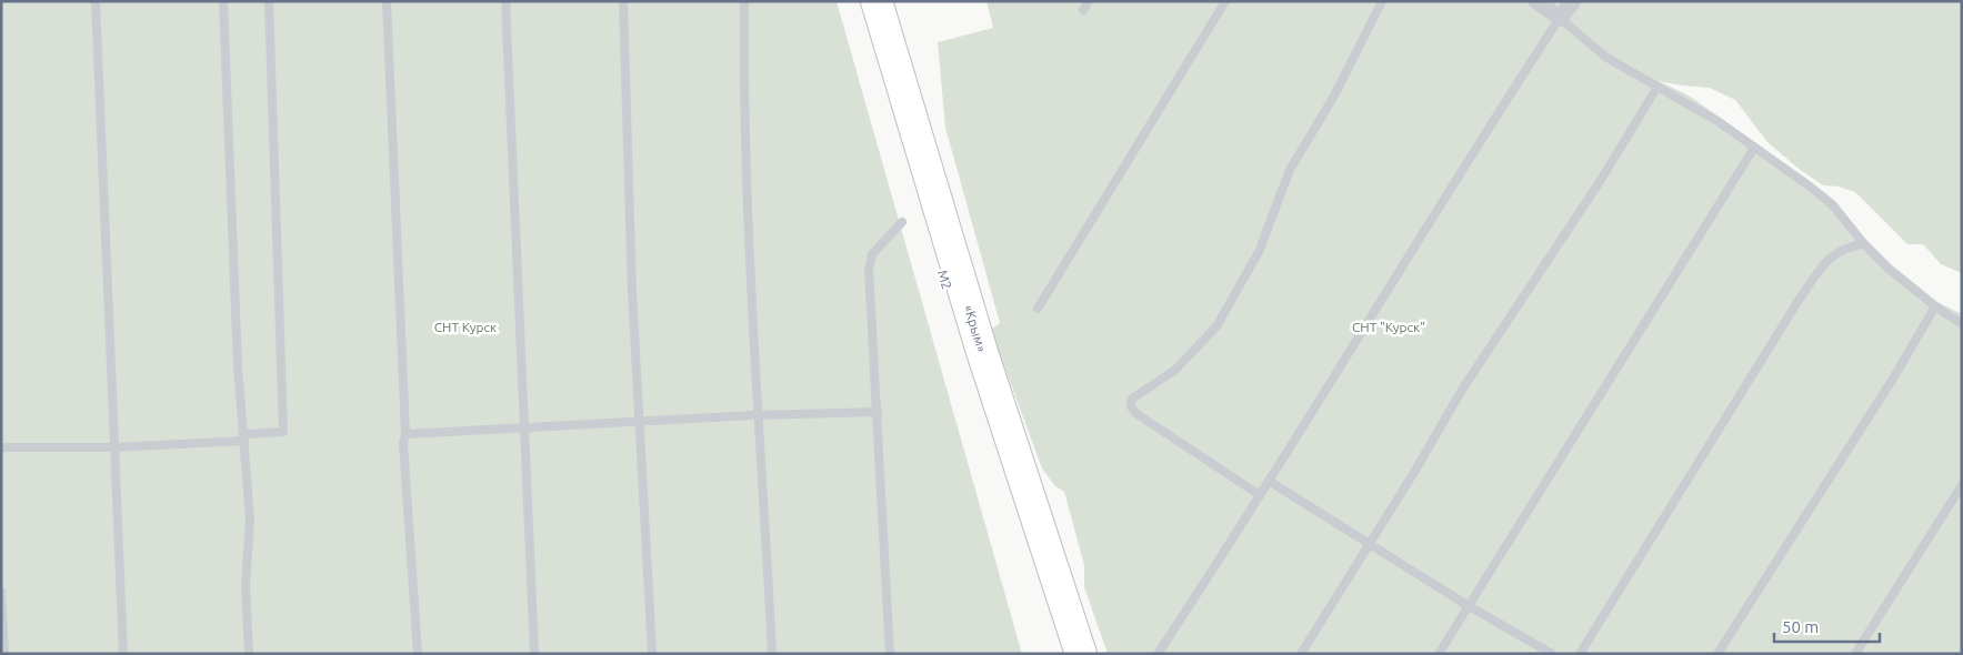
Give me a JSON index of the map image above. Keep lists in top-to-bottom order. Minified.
{"streets":{"highway":["М2","«Крым»"]},"parks":["СНТ Курск","СНТ \"Курск\""],"scale_bar":"50 m"}
